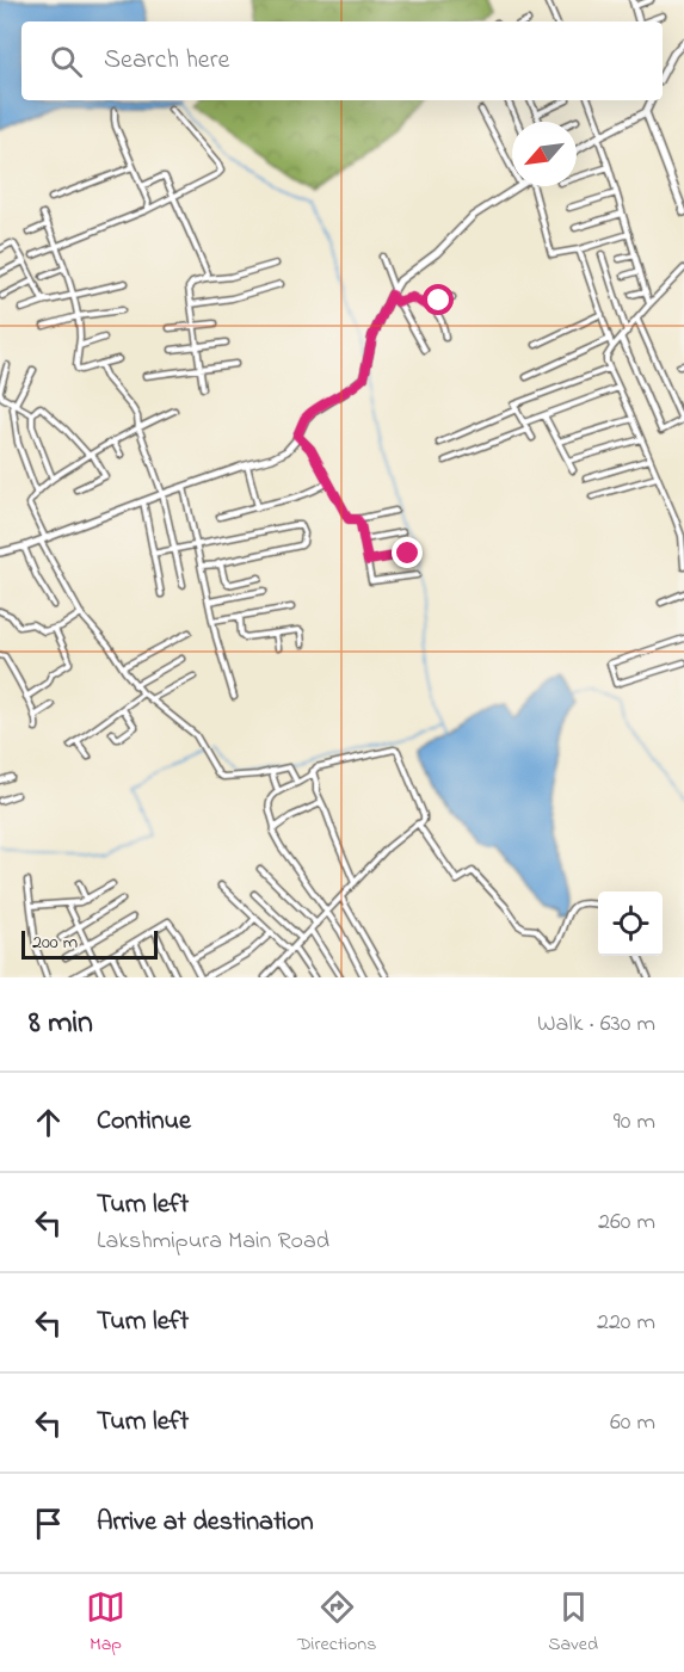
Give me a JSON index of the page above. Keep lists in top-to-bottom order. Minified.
{"scale_bar":"200 m","north":"bottom left","page":{"search":"Search here","scale":"200 m","heading":["8 min","Walk · 630 m"],"list":[["Continue","90 m"],["Turn left","Lakshmipura Main Road","260 m"],["Turn left","220 m"],["Turn left","60 m"],"Arrive at destination"],"nav":["Map","Directions","Saved"]}}
